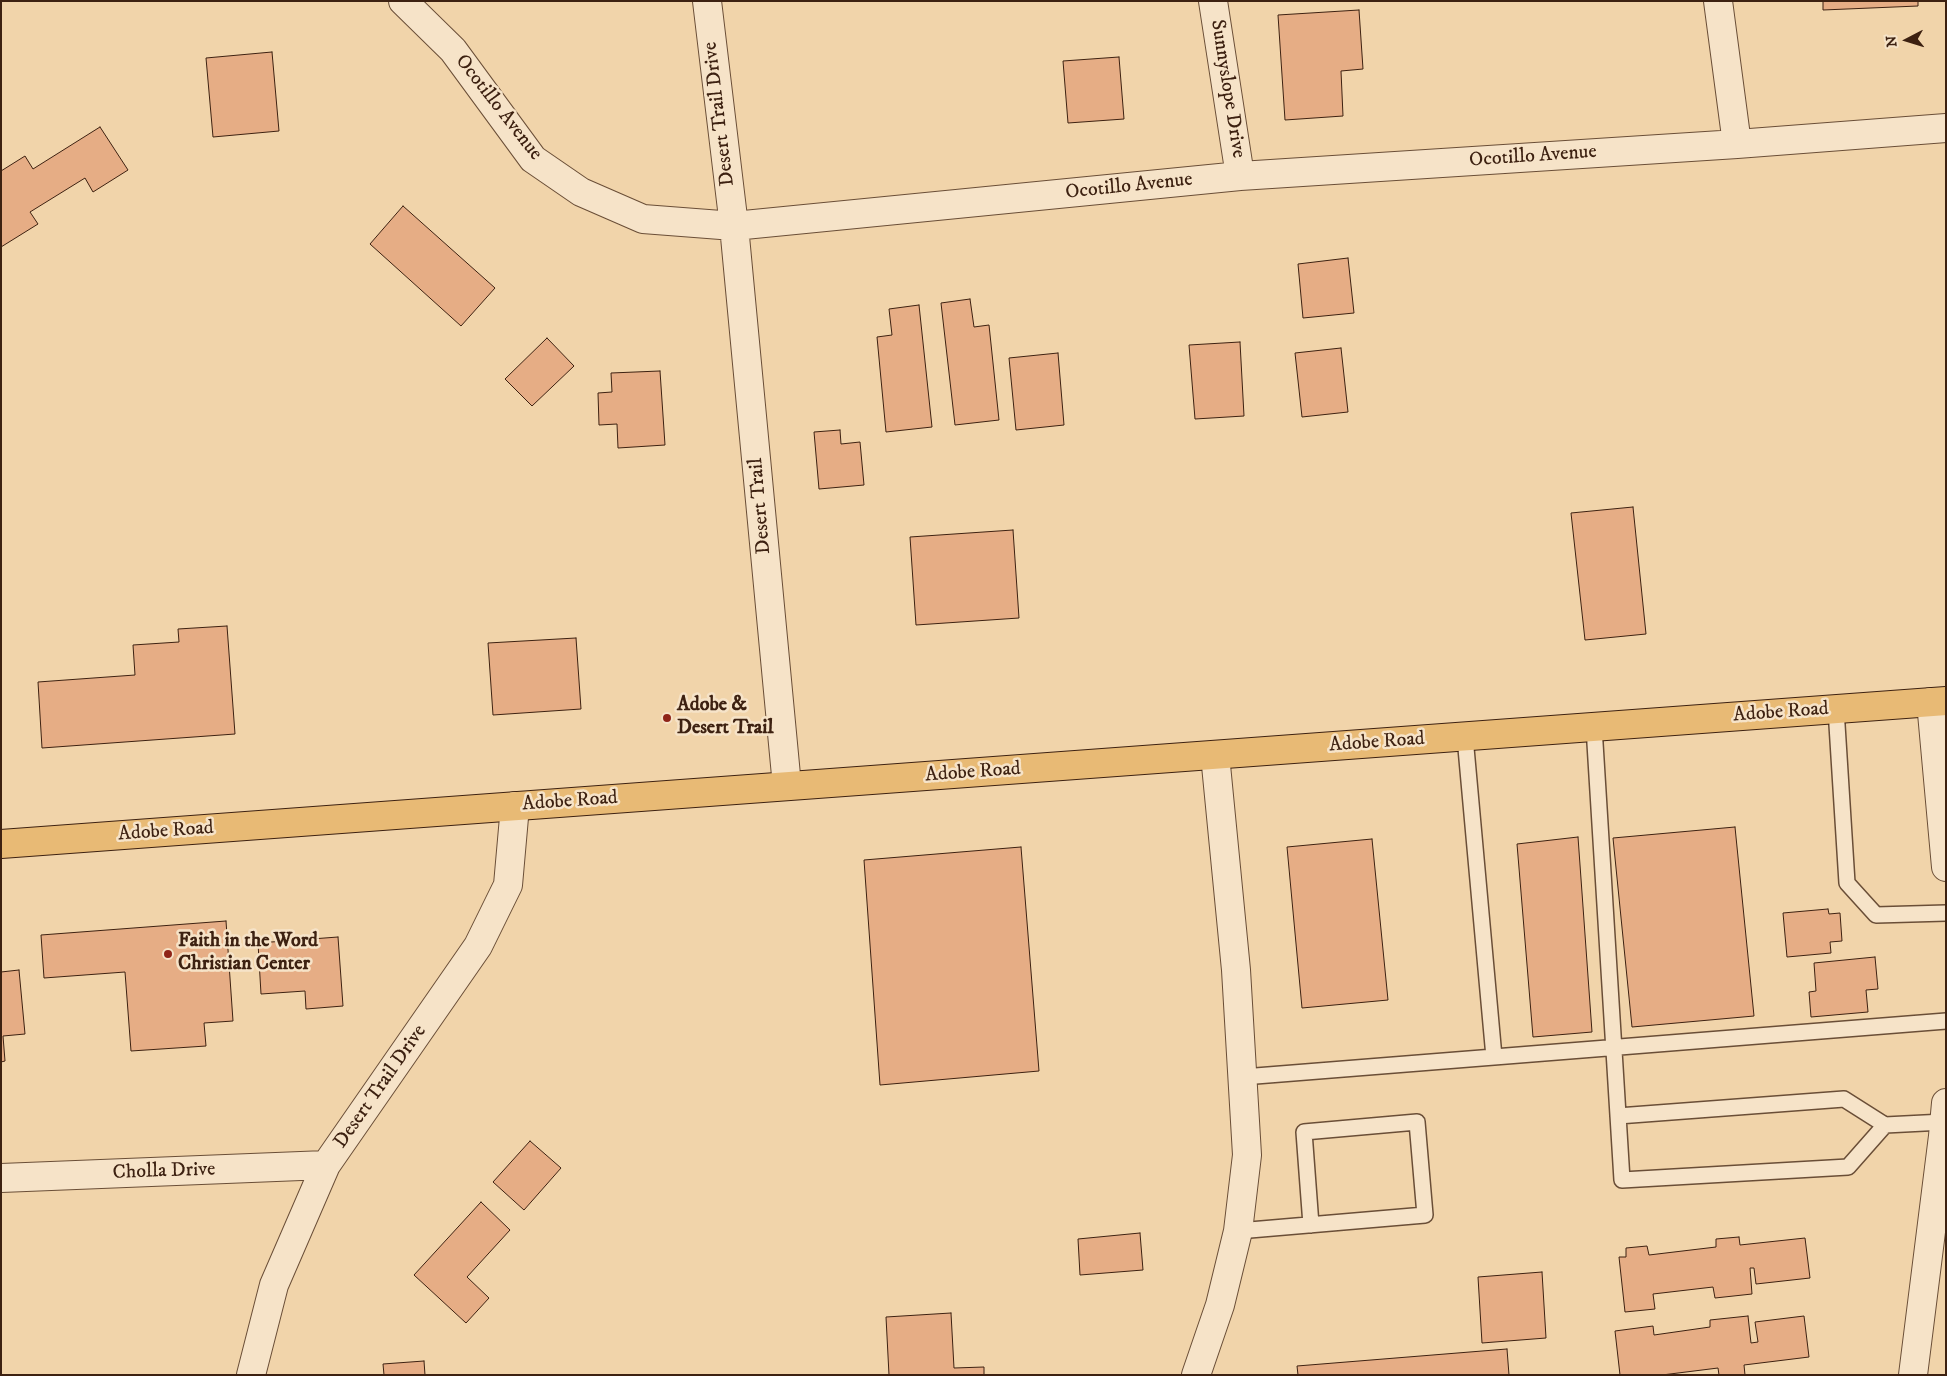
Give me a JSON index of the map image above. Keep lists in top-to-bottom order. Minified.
{"streets":{"main road":["Adobe Road"],"street":["Sunnyslope Drive","Ocotillo Avenue","Desert Trail Drive","Desert Trail","Cholla Drive"]},"crossings":[["Sunnyslope Drive","Ocotillo Avenue"],["Ocotillo Avenue","Desert Trail Drive"],["Ocotillo Avenue","Desert Trail"],["Desert Trail Drive","Desert Trail"],["Desert Trail Drive","Adobe Road"],["Desert Trail Drive","Cholla Drive"],["Desert Trail","Adobe Road"]],"places":["Adobe & Desert Trail","Faith in the Word Christian Center"],"north":"left"}
